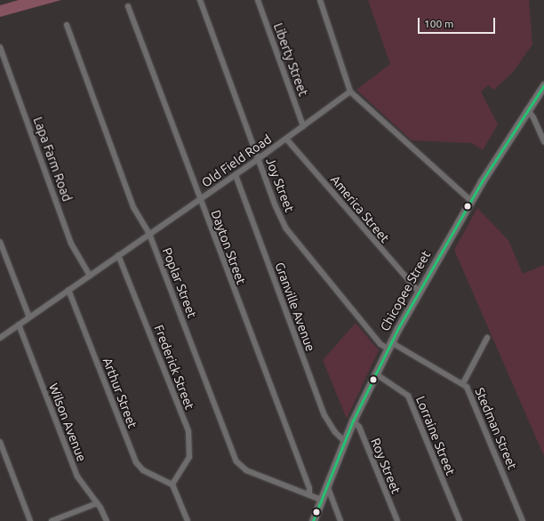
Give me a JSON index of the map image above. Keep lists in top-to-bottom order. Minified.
{"streets":{"main road":["Chicopee Street"],"street":["Liberty Street","Lapa Farm Road","Old Field Road","Joy Street","America Street","Dayton Street","Poplar Street","Granville Avenue","Frederick Street","Arthur Street","Wilson Avenue","Stedman Street","Lorraine Street","Roy Street"]},"crossings":[["Liberty Street","Old Field Road"],["Lapa Farm Road","Old Field Road"],["Old Field Road","Joy Street"],["Old Field Road","America Street"],["Old Field Road","Dayton Street"],["Old Field Road","Poplar Street"],["Old Field Road","Granville Avenue"],["Old Field Road","Frederick Street"],["Old Field Road","Arthur Street"],["Old Field Road","Wilson Avenue"],["Joy Street","Chicopee Street"],["Joy Street","Stedman Street"],["America Street","Chicopee Street"],["Dayton Street","Poplar Street"],["Poplar Street","Chicopee Street"],["Chicopee Street","Granville Avenue"],["Chicopee Street","Stedman Street"],["Chicopee Street","Lorraine Street"],["Chicopee Street","Roy Street"],["Frederick Street","Arthur Street"]],"scale_bar":"100 m"}
